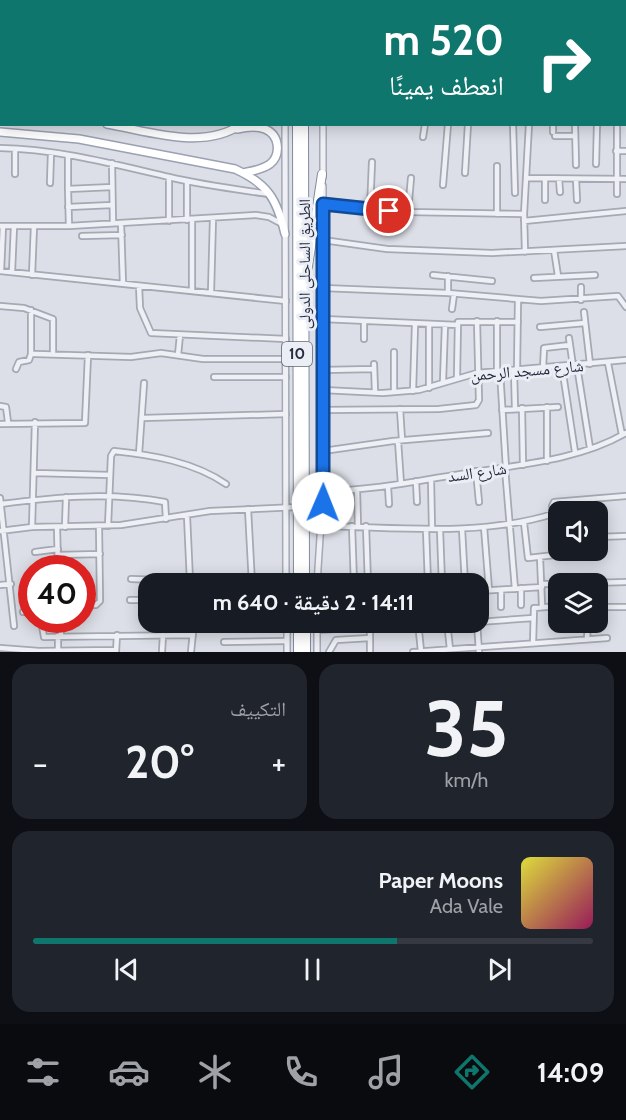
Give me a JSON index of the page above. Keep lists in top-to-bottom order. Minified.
{"streets":{"highway":["الطريق الساحلى الدولى","10"],"street":["شارع مسجد الرحمن","شارع السد"]},"page":{"turn":["520 m","انعطف يمينًا"],"limit":"40","trip":"14:11 · 2 دقيقة · 640 m","tile":[["35","km/h"],"التكييف"],"heat":["−","20°","+"],"song":["Paper Moons","Ada Vale"],"tabs":"14:09"}}
